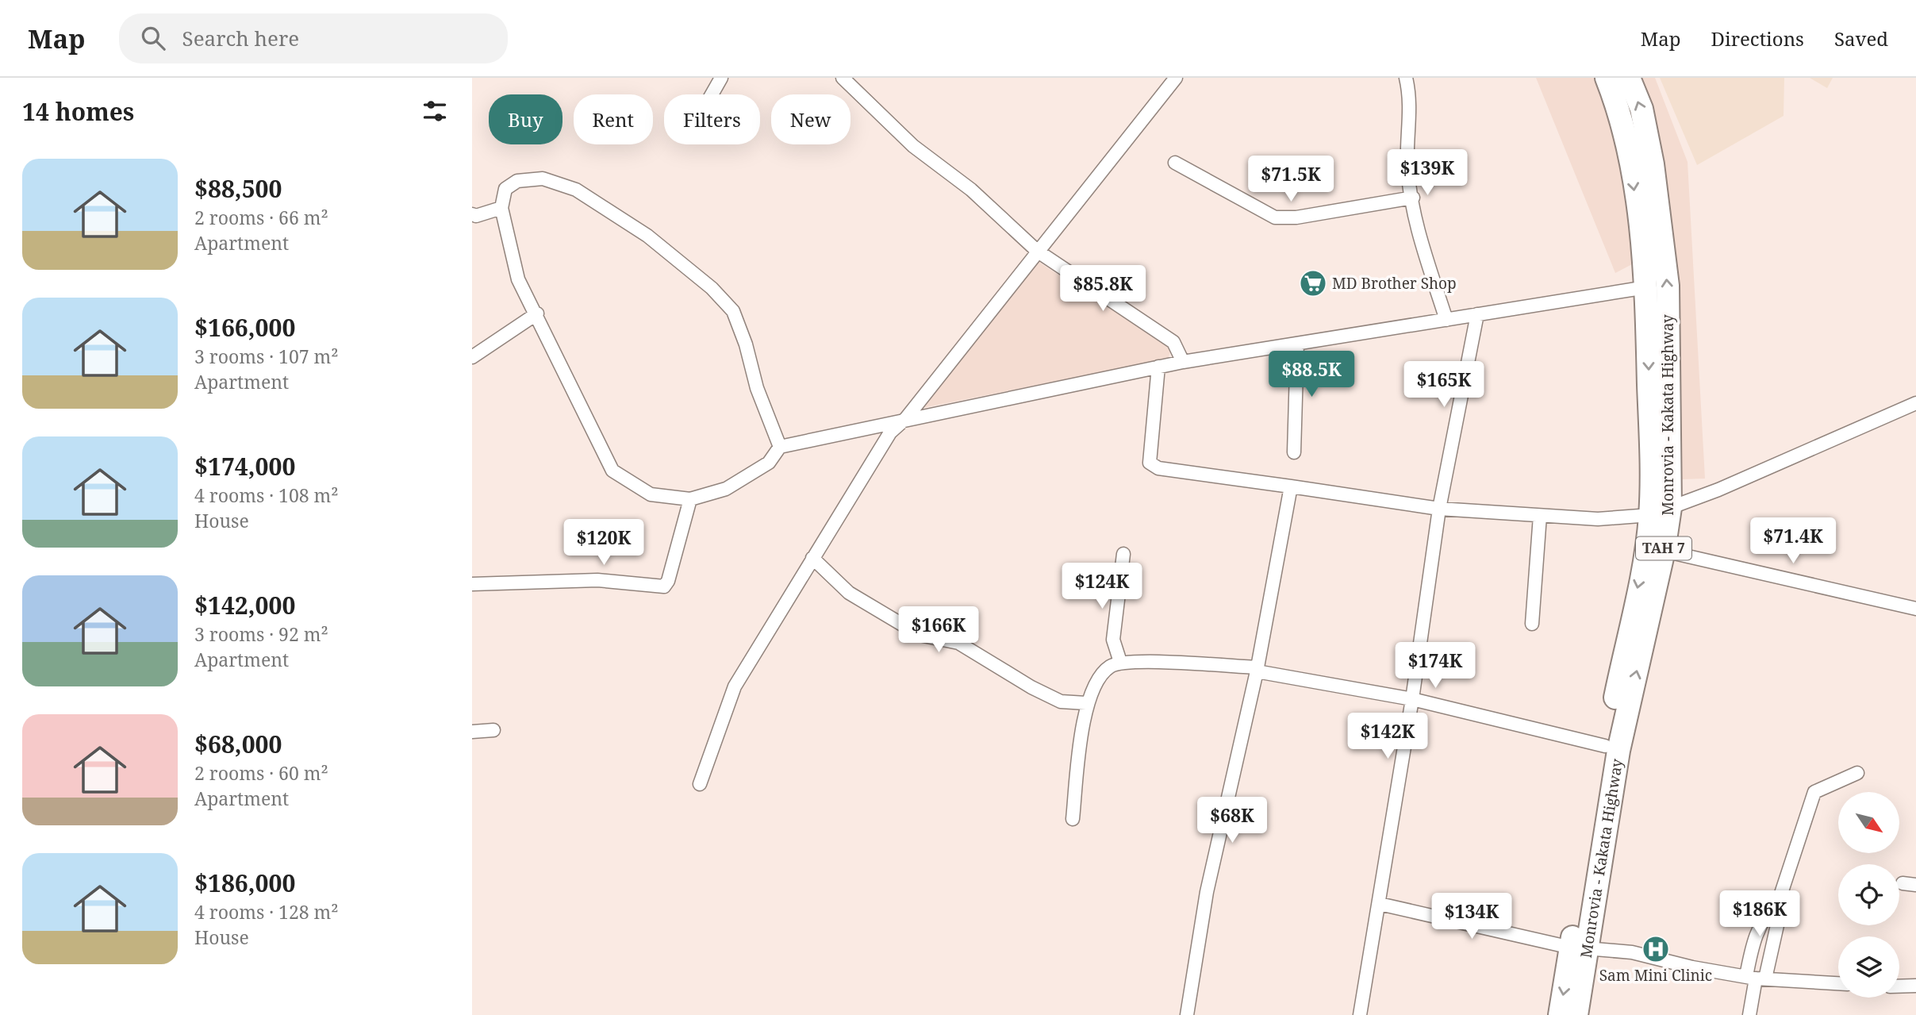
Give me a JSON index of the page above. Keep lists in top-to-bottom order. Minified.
{"streets":{"highway":["Monrovia - Kakata Highway","TAH 7"]},"places":{"supermarket":["MD Brother Shop"],"hospital":["Sam Mini Clinic"]},"north":"bottom right","page":{"header":"Map","search":"Search here","nav":["Map","Directions","Saved"],"heading":"14 homes","chip":["Buy","Rent","Filters","New"],"list":[{"name":"$88,500","note":"2 rooms · 66 m² · Apartment"},{"name":"$166,000","note":"3 rooms · 107 m² · Apartment"},{"name":"$174,000","note":"4 rooms · 108 m² · House"},{"name":"$142,000","note":"3 rooms · 92 m² · Apartment"},{"name":"$68,000","note":"2 rooms · 60 m² · Apartment"},{"name":"$186,000","note":"4 rooms · 128 m² · House"}],"price":["$139K","$71.5K","$85.8K","$88.5K","$165K","$71.4K","$120K","$124K","$166K","$174K","$142K","$68K","$186K","$134K"]}}
